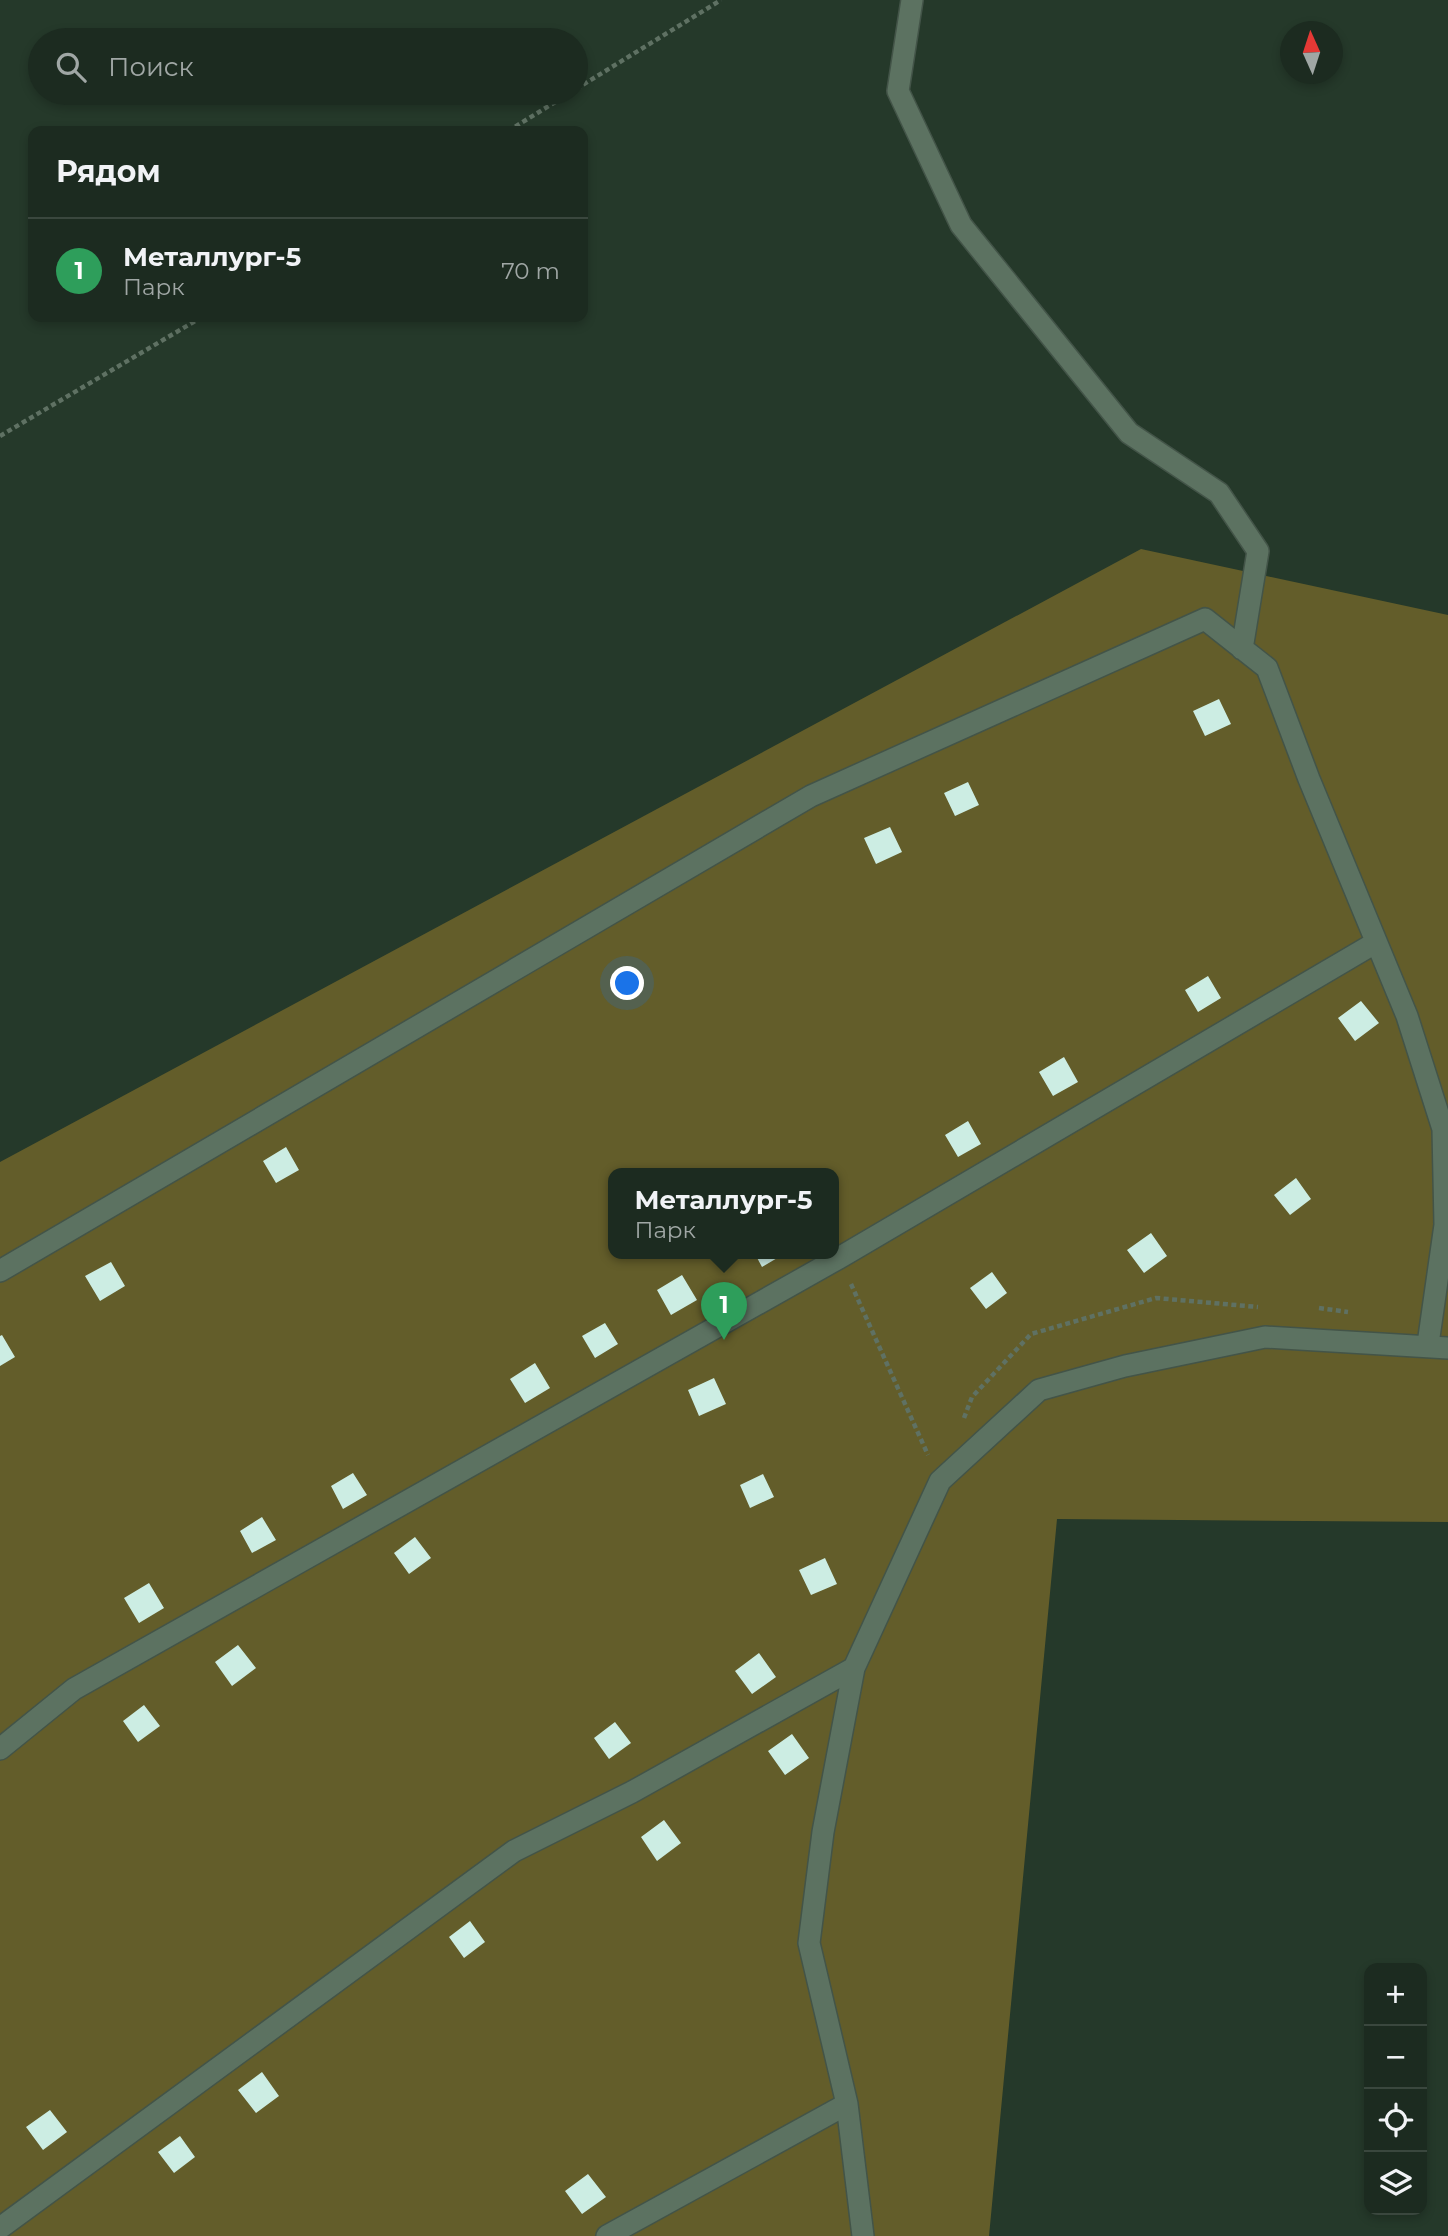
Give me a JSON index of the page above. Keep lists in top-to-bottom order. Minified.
{"north":"top","page":{"search":"Поиск","heading":"Рядом","list":[{"mark":"1","name":"Металлург-5","note":"Парк","value":"70 m"}],"popup":["Металлург-5","Парк"],"pins":"1","map_buttons":["+","−"]}}
